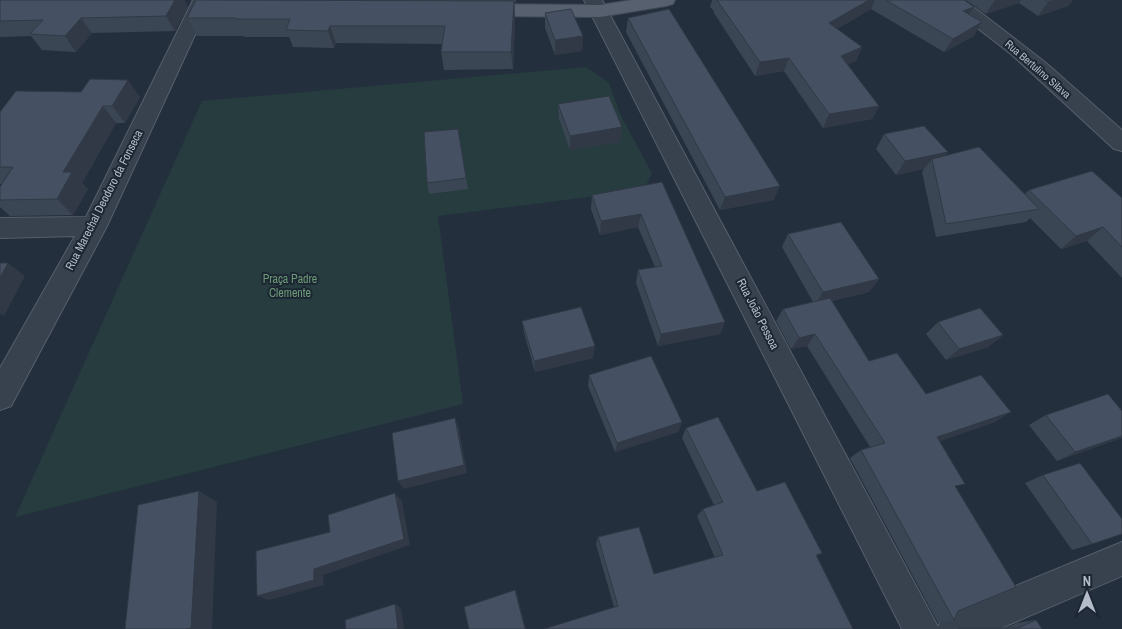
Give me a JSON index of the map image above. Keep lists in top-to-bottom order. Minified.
{"streets":{"street":["Rua Bertulino Silava","Rua Marechal Deodoro da Fonseca","Rua João Pessoa"]},"parks":["Praça Padre Clemente"],"north":"top"}
